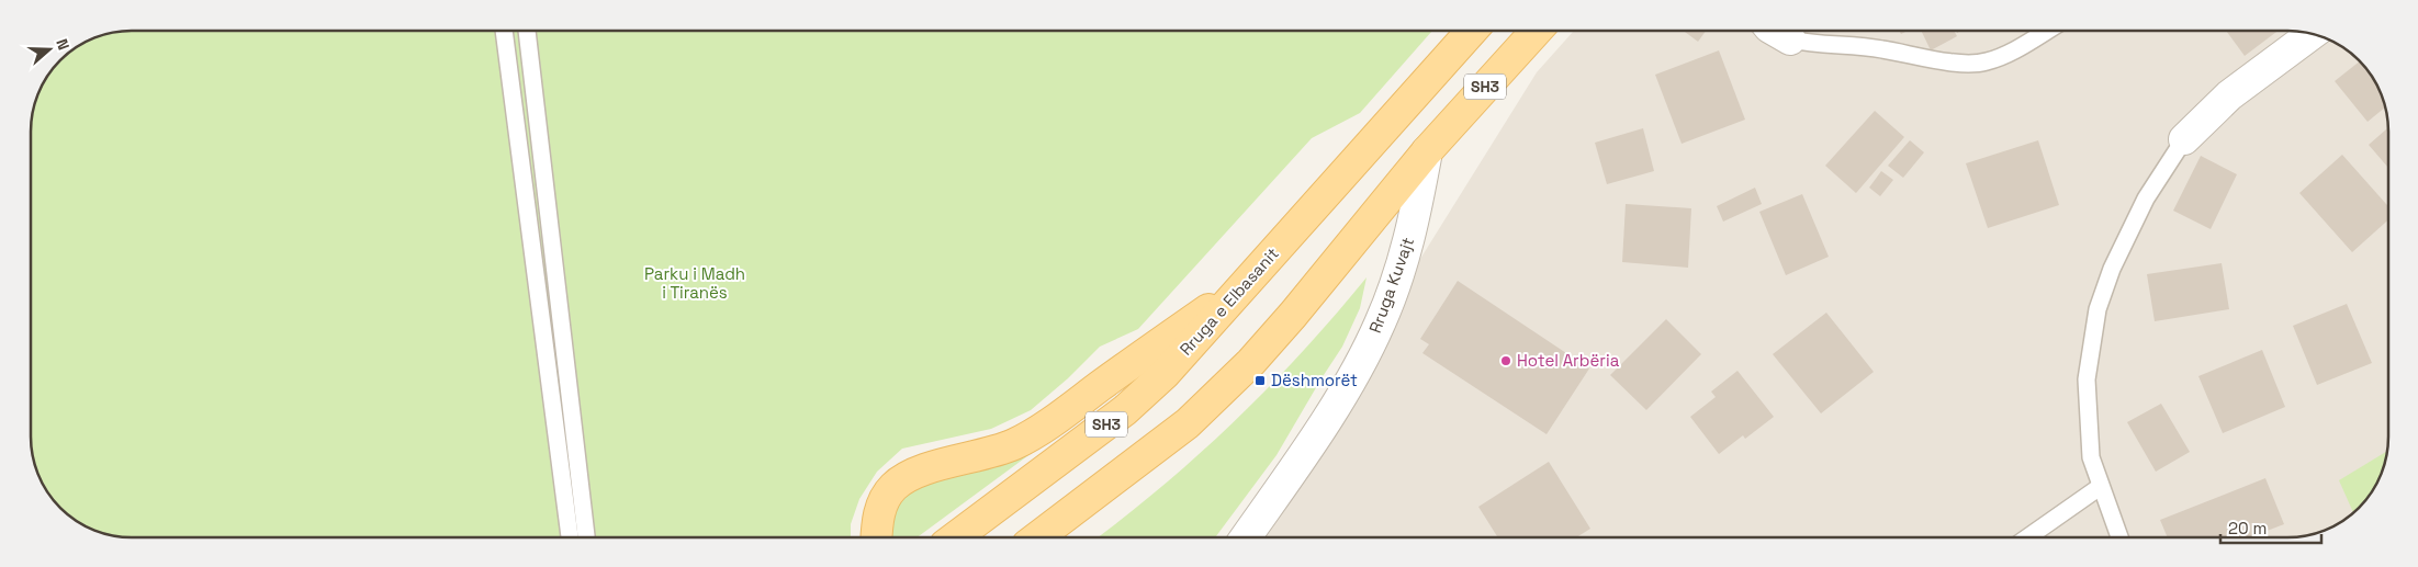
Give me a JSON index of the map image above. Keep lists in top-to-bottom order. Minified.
{"streets":{"main road":["SH3","Rruga e Elbasanit"],"street":["Rruga Kuvajt"]},"crossings":[["SH3","Rruga Kuvajt"]],"parks":["Parku i Madh i Tiranës"],"places":{"other":["Hotel Arbëria"],"transit":["Dëshmorët"]},"scale_bar":"20 m","north":"right"}
